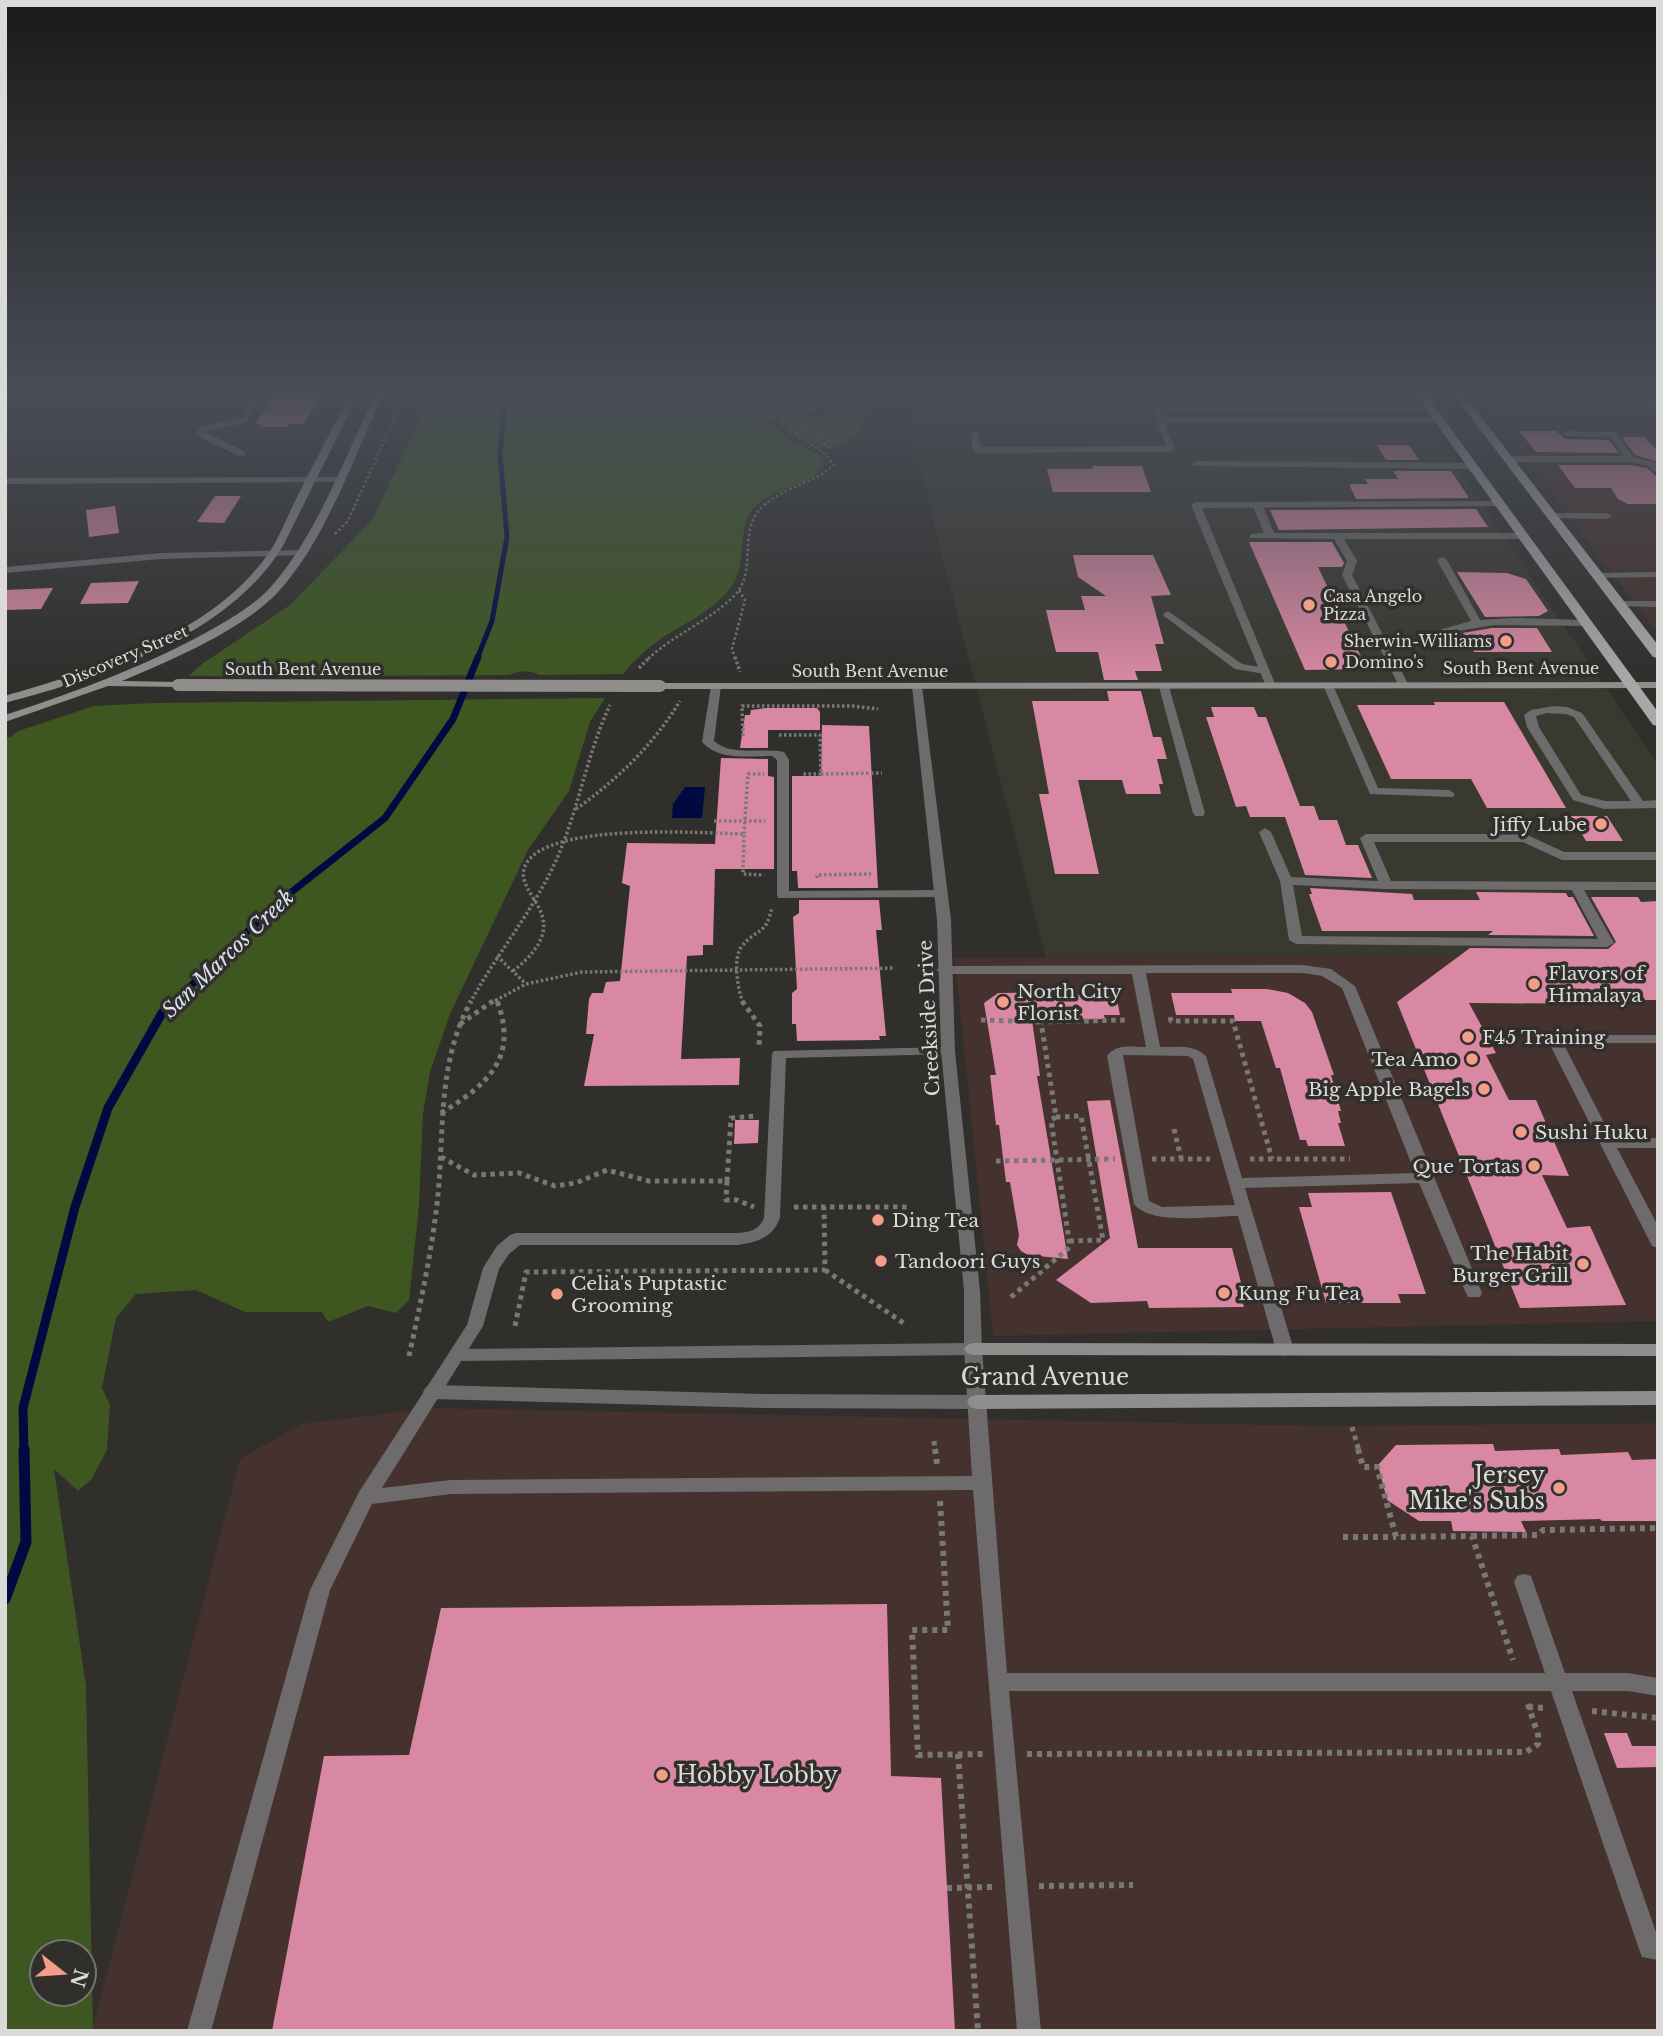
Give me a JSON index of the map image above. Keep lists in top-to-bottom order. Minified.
{"streets":{"street":["Discovery Street","South Bent Avenue","Creekside Drive","Grand Avenue"]},"crossings":[["Discovery Street","South Bent Avenue"],["South Bent Avenue","Creekside Drive"],["Creekside Drive","Grand Avenue"]],"water":["San Marcos Creek"],"places":["Casa Angelo Pizza","Sherwin-Williams","Domino's","Jiffy Lube","Flavors of Himalaya","North City Florist","F45 Training","Tea Amo","Big Apple Bagels","Sushi Huku","Que Tortas","Ding Tea","Tandoori Guys","The Habit Burger Grill","Kung Fu Tea","Celia's Puptastic Grooming","Jersey Mike's Subs","Hobby Lobby"],"north":"right"}
